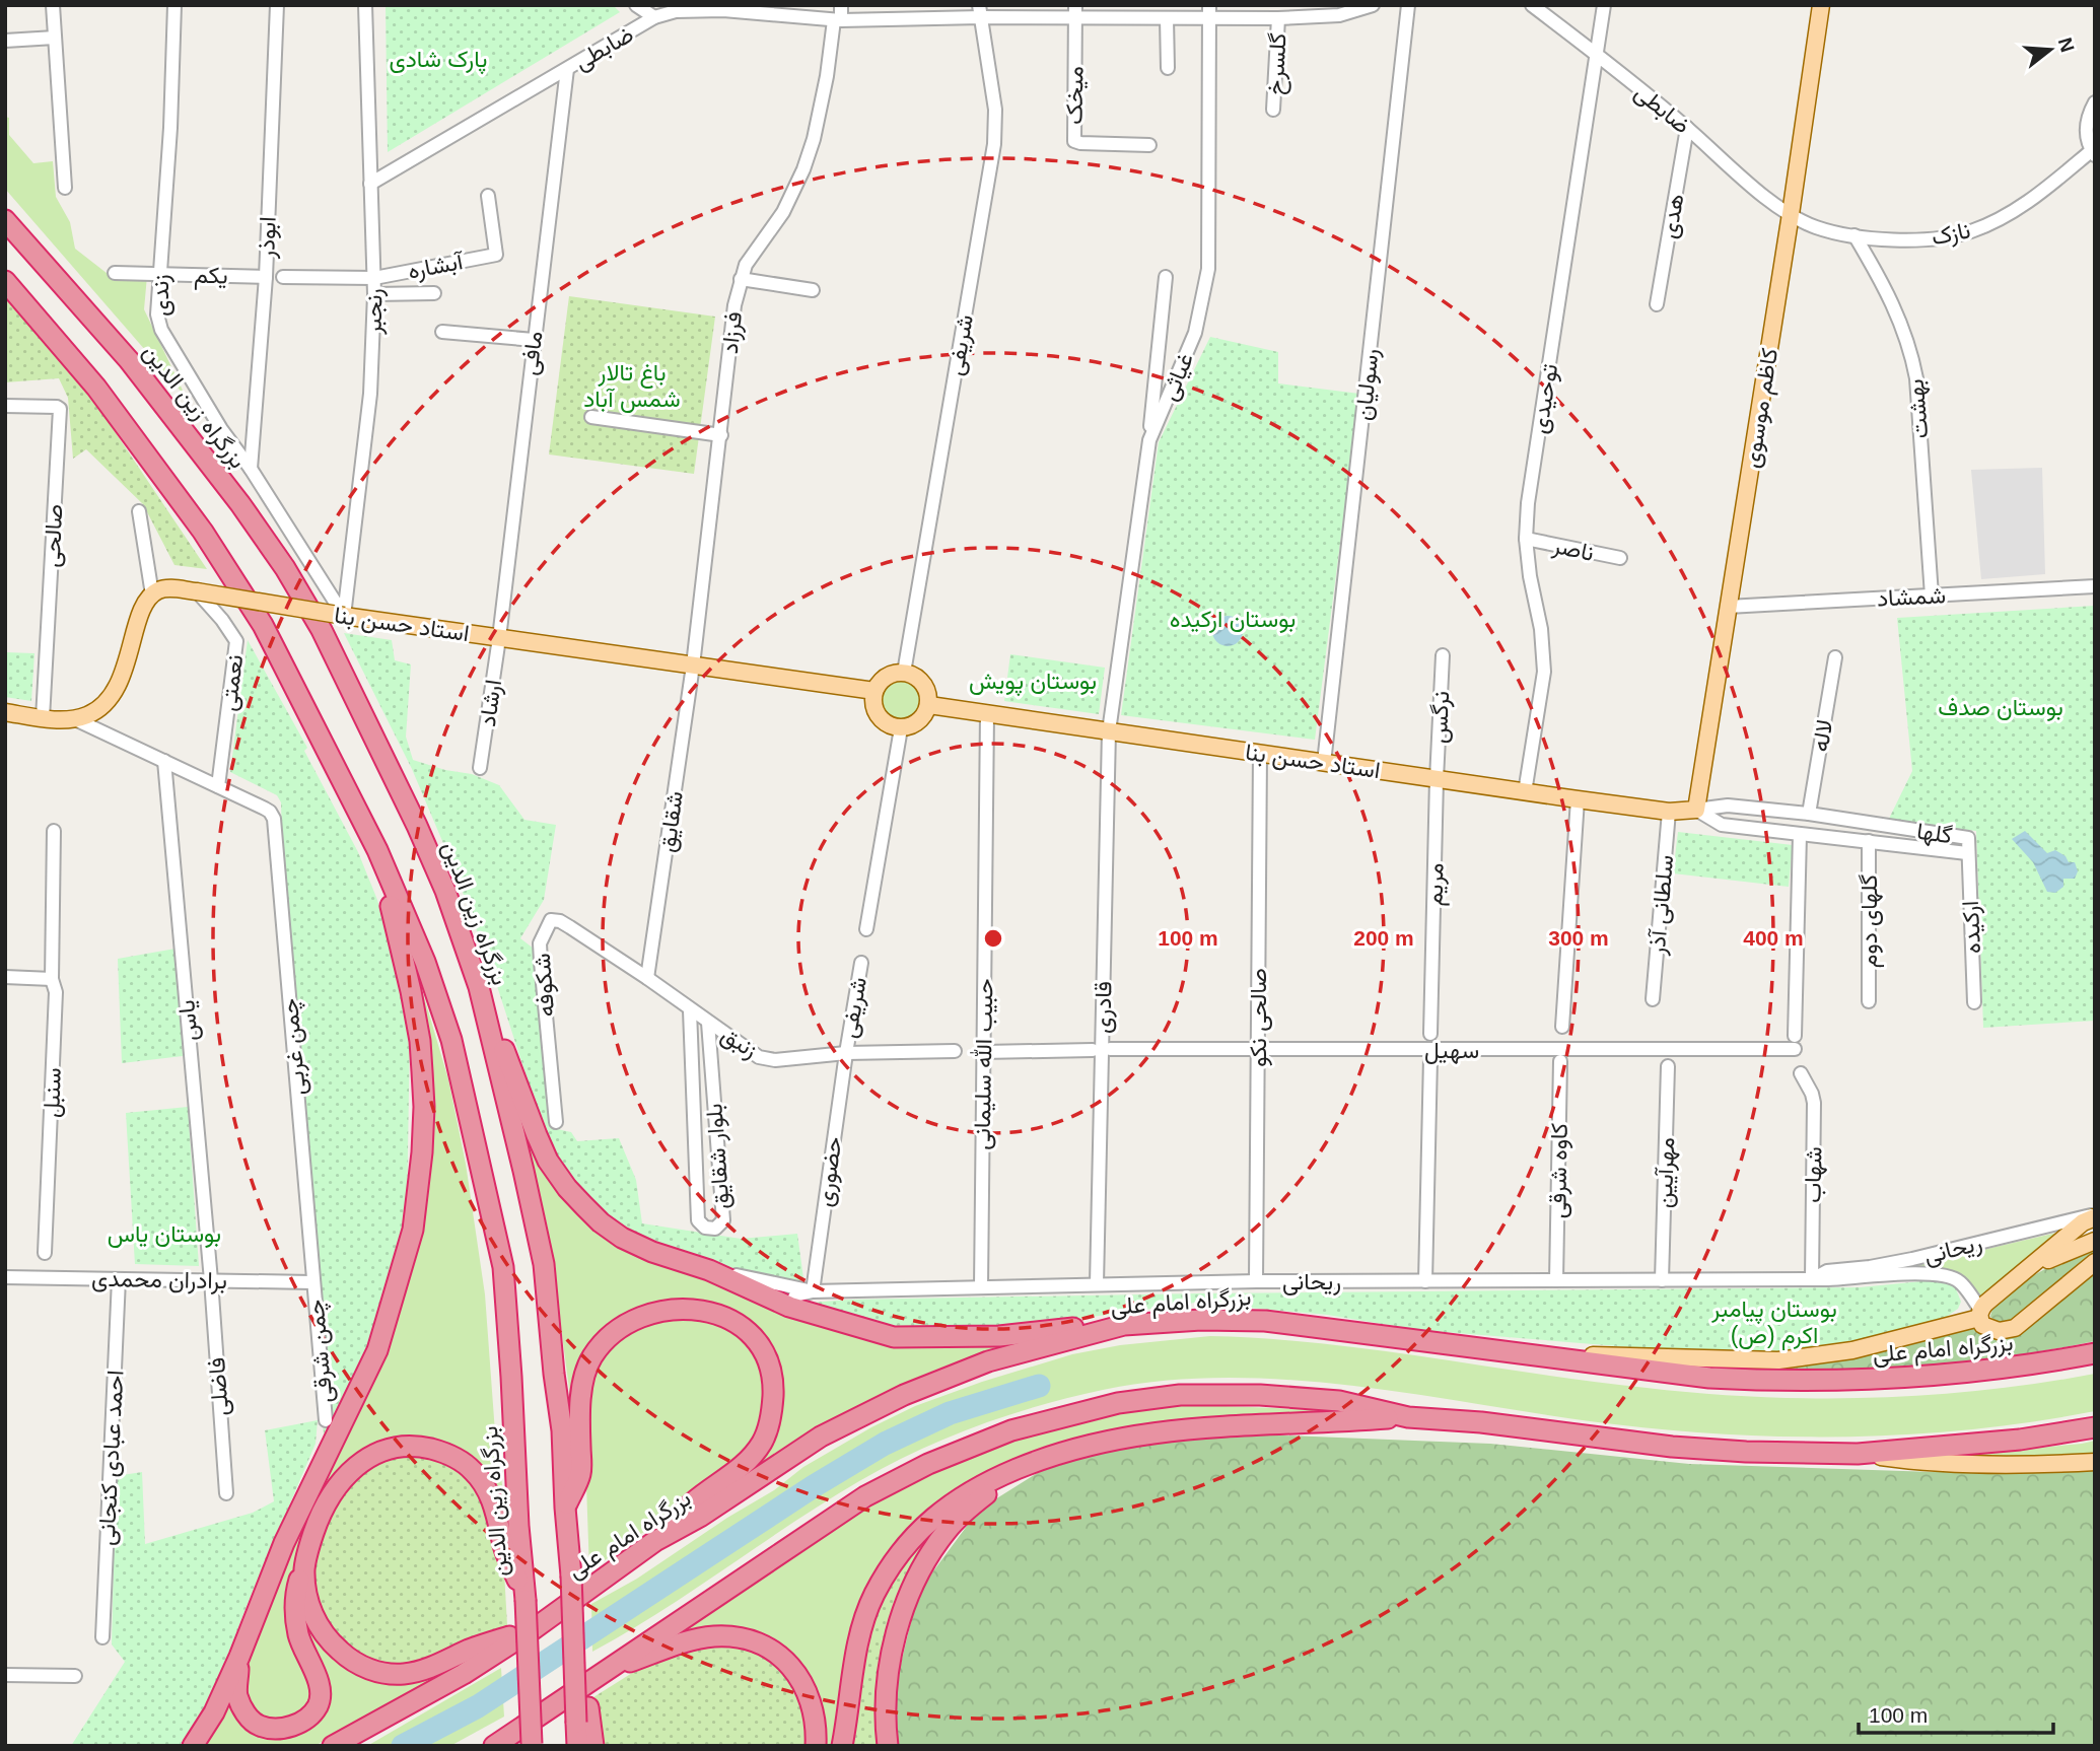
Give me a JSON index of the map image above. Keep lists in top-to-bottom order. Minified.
{"streets":{"highway":["بزرگراه زین الدین","بزرگراه امام علی"],"main road":["کاظم موسوی","استاد حسن بنا","ریحانی"],"street":["ضابطی","گلسرخ","میخک","هدی","نازک","ابوذر","آبشاره","یکم","زندی","رنجبر","فرزاد","شریفی","مافی","غیاثی","رسولیان","توحیدی","بهشت","صالحی","ناصر","شمشاد","نعمتی","ارشاد","نرگس","لاله","شقایق","گلها","مریم","سلطانی آذر","گلهای دوم","ارکیده","شکوفه","قادری","صالحی نکو","یاس","زنبق","چمن غربی","سهیل","حبیب الله سلیمانی","سنبل","بلوار شقایق","کاوه شرقی","حضوری","مهرآیین","شهاب","برادران محمدی","چمن شرقی","فاضلی","احمد عبادی کنجانی"]},"crossings":[["ضابطی","گلسرخ"],["ضابطی","میخک"],["ضابطی","هدی"],["ضابطی","نازک"],["ضابطی","رنجبر"],["ضابطی","فرزاد"],["ضابطی","شریفی"],["ضابطی","مافی"],["ضابطی","غیاثی"],["ضابطی","توحیدی"],["ضابطی","کاظم موسوی"],["نازک","کاظم موسوی"],["نازک","بهشت"],["ابوذر","یکم"],["ابوذر","زندی"],["آبشاره","رنجبر"],["یکم","زندی"],["زندی","رنجبر"],["زندی","استاد حسن بنا"],["رنجبر","استاد حسن بنا"],["فرزاد","استاد حسن بنا"],["فرزاد","شقایق"],["شریفی","استاد حسن بنا"],["شریفی","زنبق"],["شریفی","حضوری"],["مافی","استاد حسن بنا"],["مافی","ارشاد"],["غیاثی","استاد حسن بنا"],["غیاثی","قادری"],["رسولیان","استاد حسن بنا"],["توحیدی","ناصر"],["توحیدی","استاد حسن بنا"],["کاظم موسوی","شمشاد"],["کاظم موسوی","استاد حسن بنا"],["کاظم موسوی","گلها"],["بهشت","شمشاد"],["استاد حسن بنا","نعمتی"],["استاد حسن بنا","ارشاد"],["استاد حسن بنا","نرگس"],["استاد حسن بنا","شقایق"],["استاد حسن بنا","گلها"],["استاد حسن بنا","مریم"],["استاد حسن بنا","سلطانی آذر"],["استاد حسن بنا","قادری"],["استاد حسن بنا","صالحی نکو"],["استاد حسن بنا","حبیب الله سلیمانی"],["نعمتی","چمن غربی"],["نرگس","مریم"],["لاله","گلها"],["شقایق","شکوفه"],["شقایق","زنبق"],["گلها","گلهای دوم"],["گلها","ارکیده"],["گلها","سهیل"],["شکوفه","زنبق"],["قادری","ریحانی"],["صالحی نکو","سهیل"],["صالحی نکو","ریحانی"],["یاس","برادران محمدی"],["یاس","فاضلی"],["زنبق","بلوار شقایق"],["زنبق","حضوری"],["چمن غربی","برادران محمدی"],["چمن غربی","چمن شرقی"],["حبیب الله سلیمانی","ریحانی"],["کاوه شرقی","ریحانی"],["حضوری","ریحانی"],["مهرآیین","ریحانی"],["شهاب","ریحانی"],["برادران محمدی","چمن شرقی"],["برادران محمدی","فاضلی"],["برادران محمدی","احمد عبادی کنجانی"]],"parks":["پارک شادی","باغ تالار شمس آباد","بوستان ارکیده","بوستان پویش","بوستان صدف","بوستان یاس","بوستان پیامبر اکرم (ص)"],"scale_bar":"100 m","north":"right","rings":["100 m","200 m","300 m","400 m"]}
